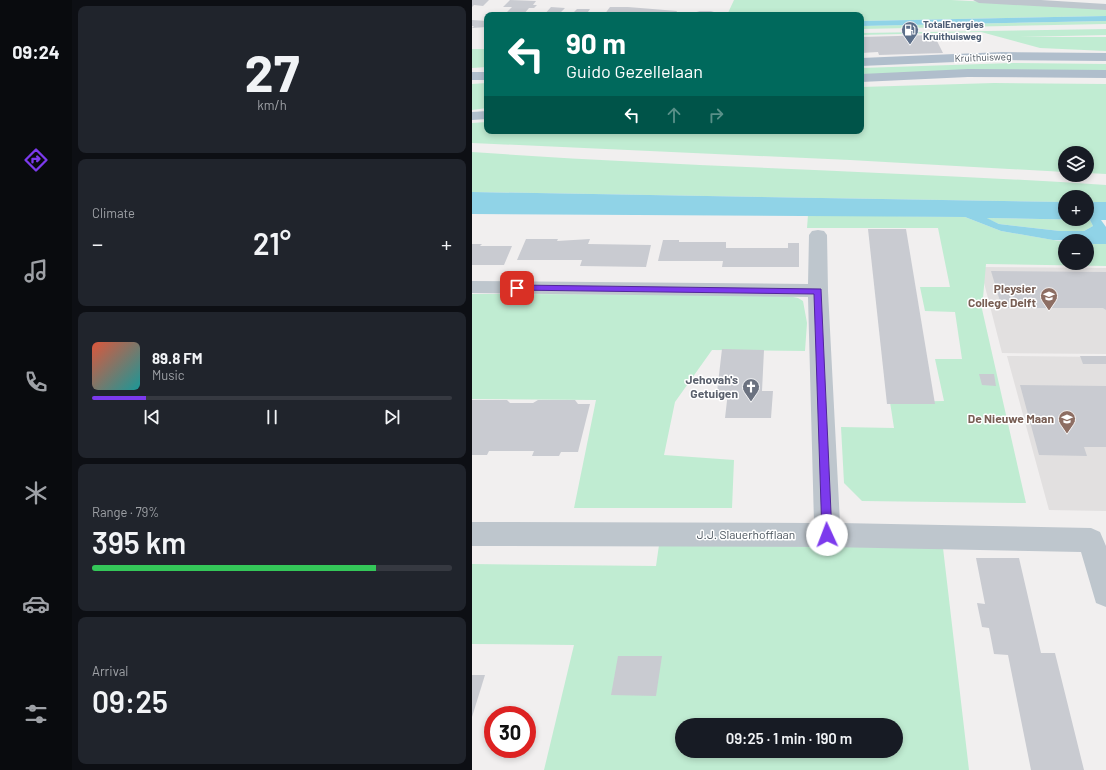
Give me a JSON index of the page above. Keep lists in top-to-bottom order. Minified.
{"streets":{"main road":["Kruithuisweg"],"street":["J.J. Slauerhofflaan"]},"places":{"fuel station":["TotalEnergies Kruithuisweg"],"school or university":["Pleysier College Delft","De Nieuwe Maan"],"church":["Jehovah's Getuigen"]},"page":{"tabs":"09:24","tile":[["27","km/h"],"Climate",["Range · 79%","395 km"],["Arrival","09:25"]],"turn":["90 m","Guido Gezellelaan"],"map_buttons":["+","−"],"heat":["−","21°","+"],"song":["89.8 FM","Music"],"limit":"30","trip":"09:25 · 1 min · 190 m"}}
